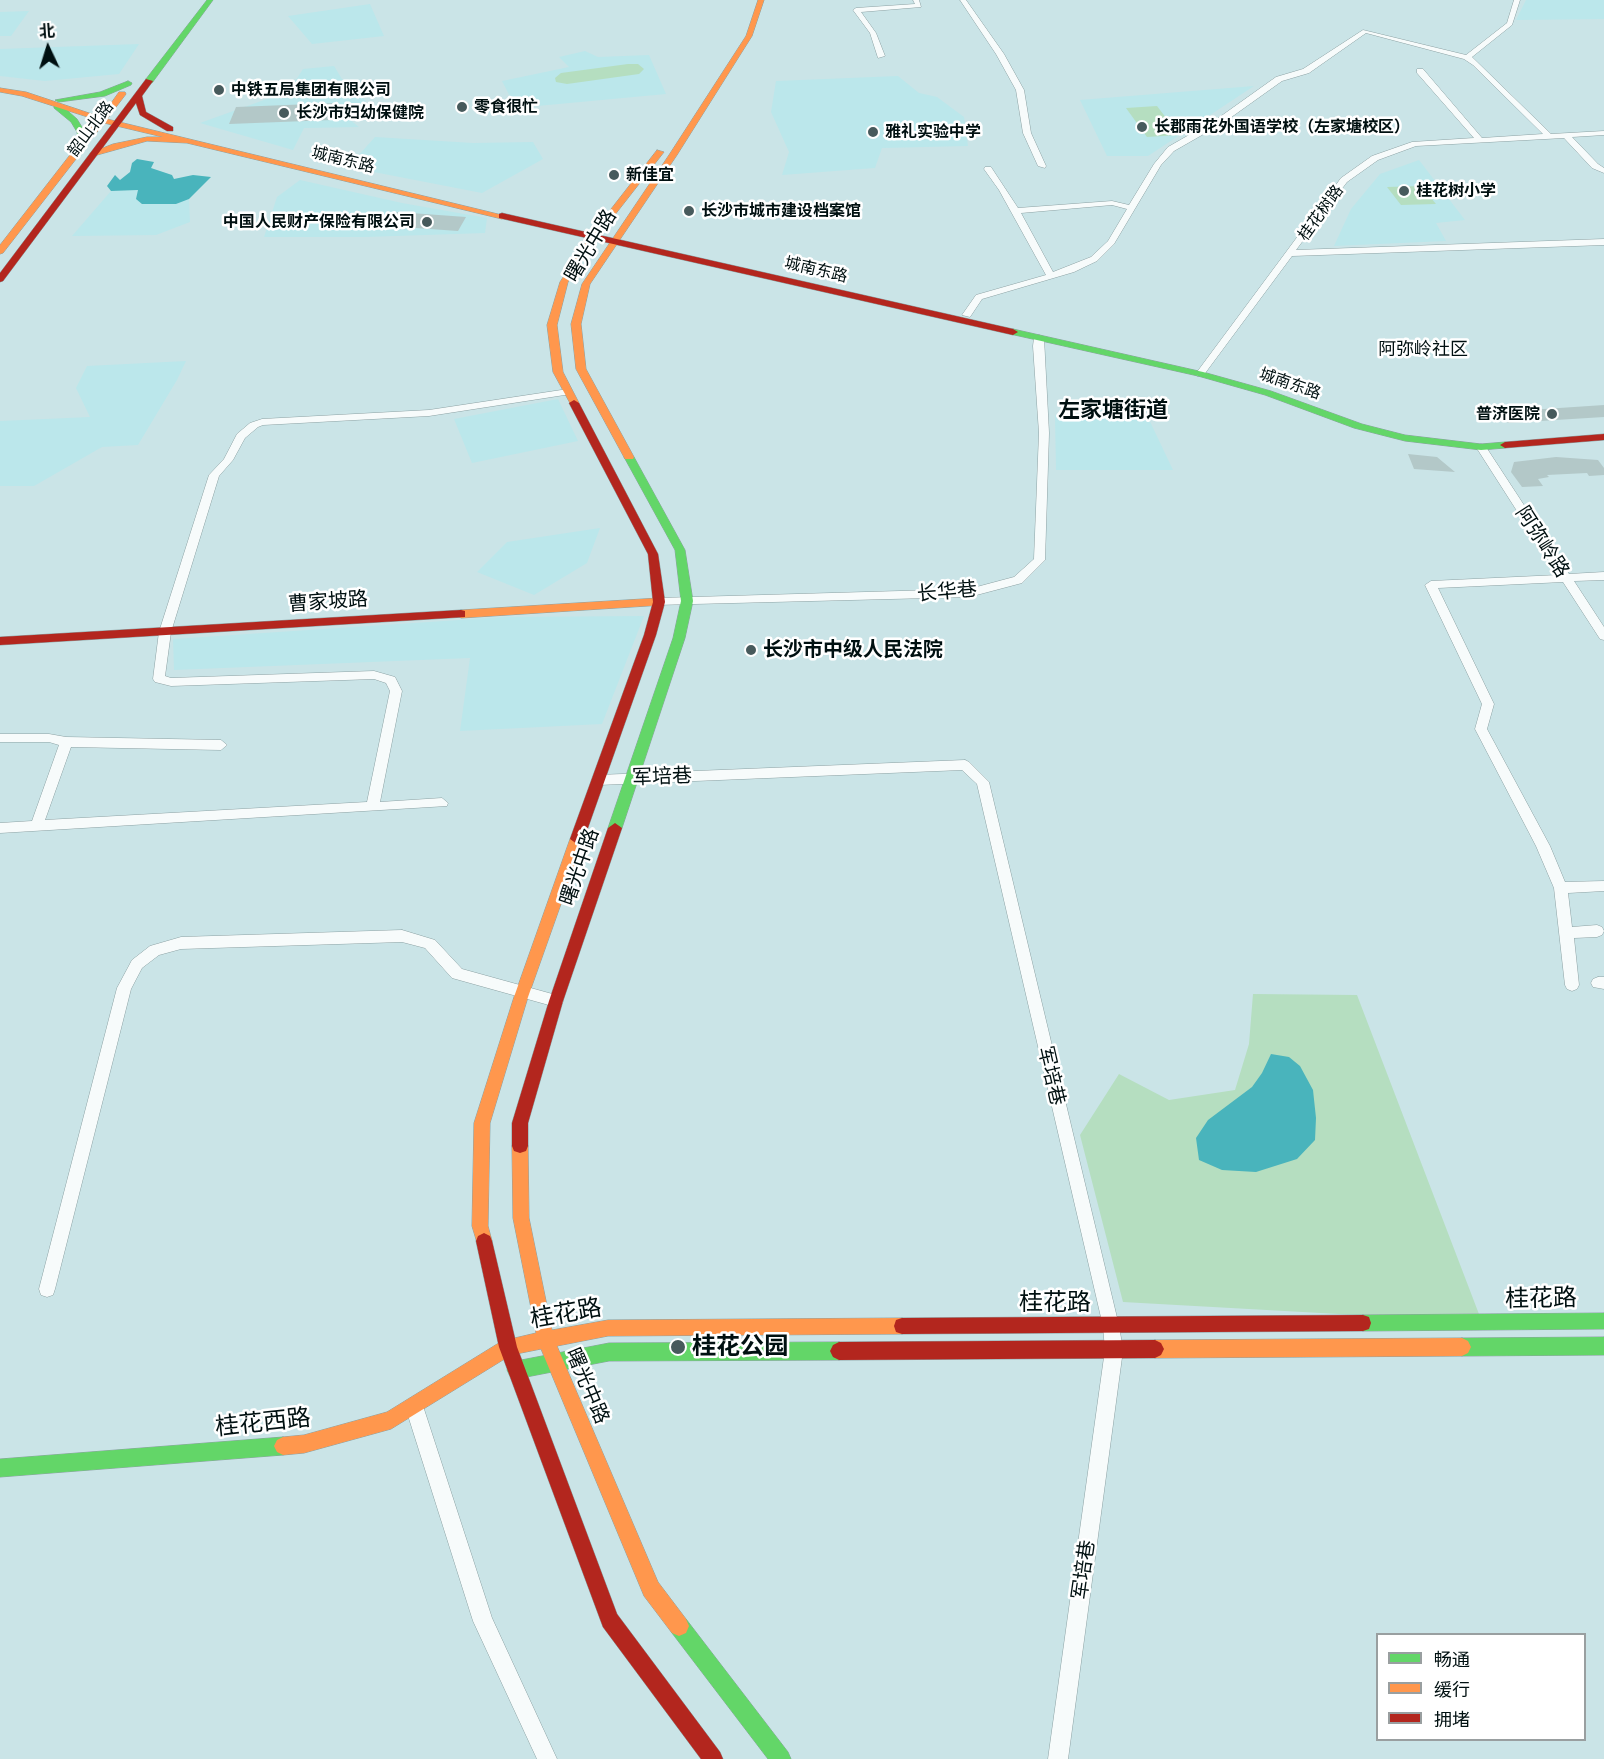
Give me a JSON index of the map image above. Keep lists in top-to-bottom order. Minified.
{"streets":{"main road":["韶山北路","城南东路","曙光中路","曹家坡路","桂花路","桂花西路"],"street":["桂花树路","阿弥岭路","长华巷","军培巷"]},"crossings":[["韶山北路","城南东路"],["城南东路","桂花树路"],["城南东路","曙光中路"],["城南东路","阿弥岭路"],["城南东路","长华巷"],["曙光中路","长华巷"],["曙光中路","曹家坡路"],["曙光中路","军培巷"],["曙光中路","桂花路"],["曙光中路","桂花西路"],["长华巷","曹家坡路"],["军培巷","桂花路"],["桂花路","桂花西路"]],"districts":["阿弥岭社区","左家塘街道"],"places":["中铁五局集团有限公司","零食很忙","长沙市妇幼保健院","长郡雨花外国语学校（左家塘校区）","雅礼实验中学","新佳宜","桂花树小学","长沙市城市建设档案馆","中国人民财产保险有限公司","普济医院","长沙市中级人民法院","桂花公园"],"legend":["畅通","缓行","拥堵"],"north":"top"}
